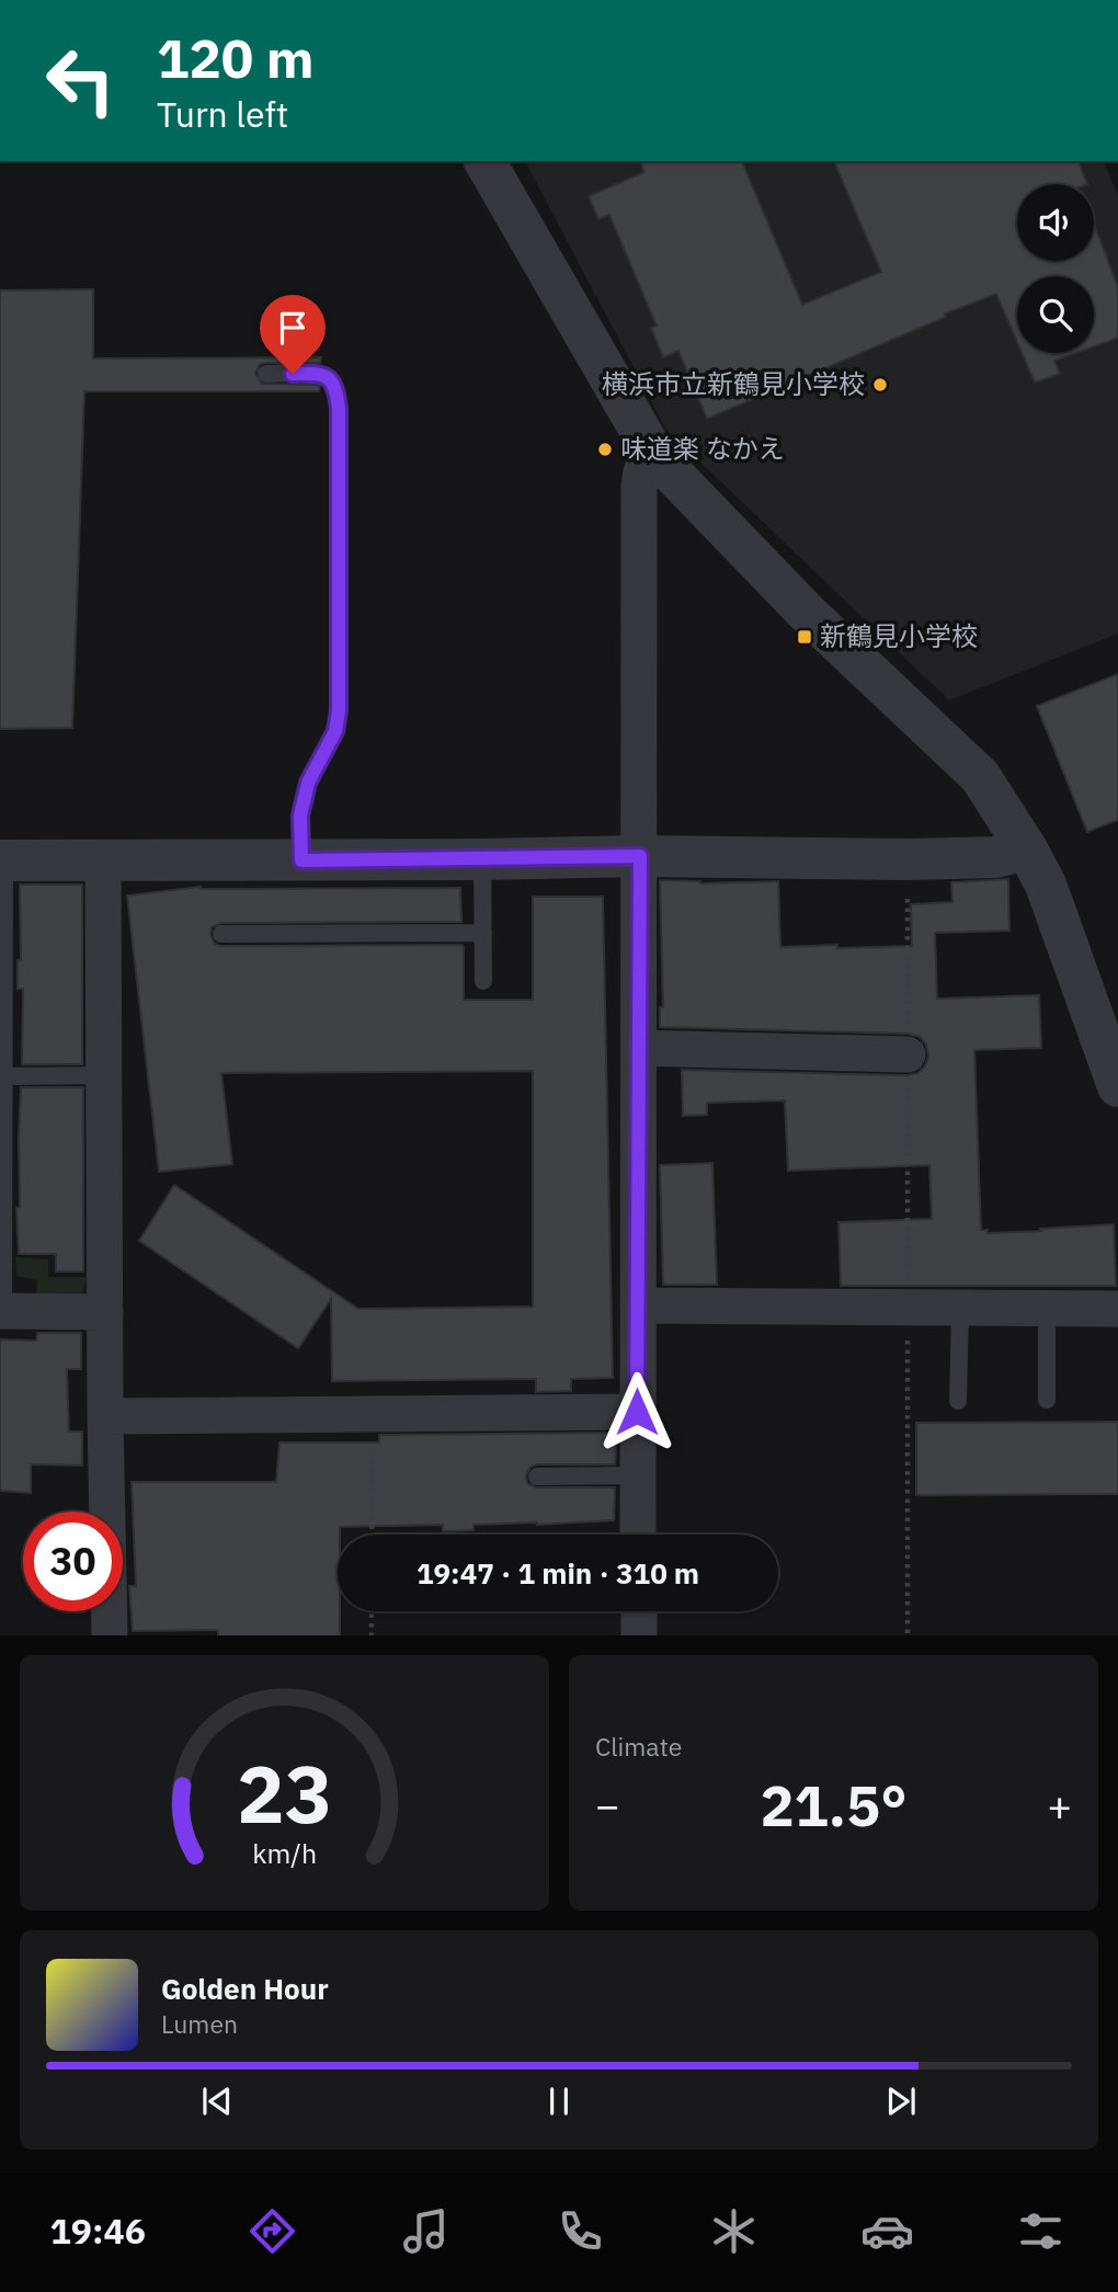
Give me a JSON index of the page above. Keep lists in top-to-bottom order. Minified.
{"places":{"other":["横浜市立新鶴見小学校","味道楽 なかえ"],"transit":["新鶴見小学校"]},"page":{"turn":["120 m","Turn left"],"limit":"30","trip":"19:47 · 1 min · 310 m","tile":"Climate","heat":["−","21.5°","+"],"song":["Golden Hour","Lumen"],"tabs":"19:46","gauge":["23","km/h"]}}
